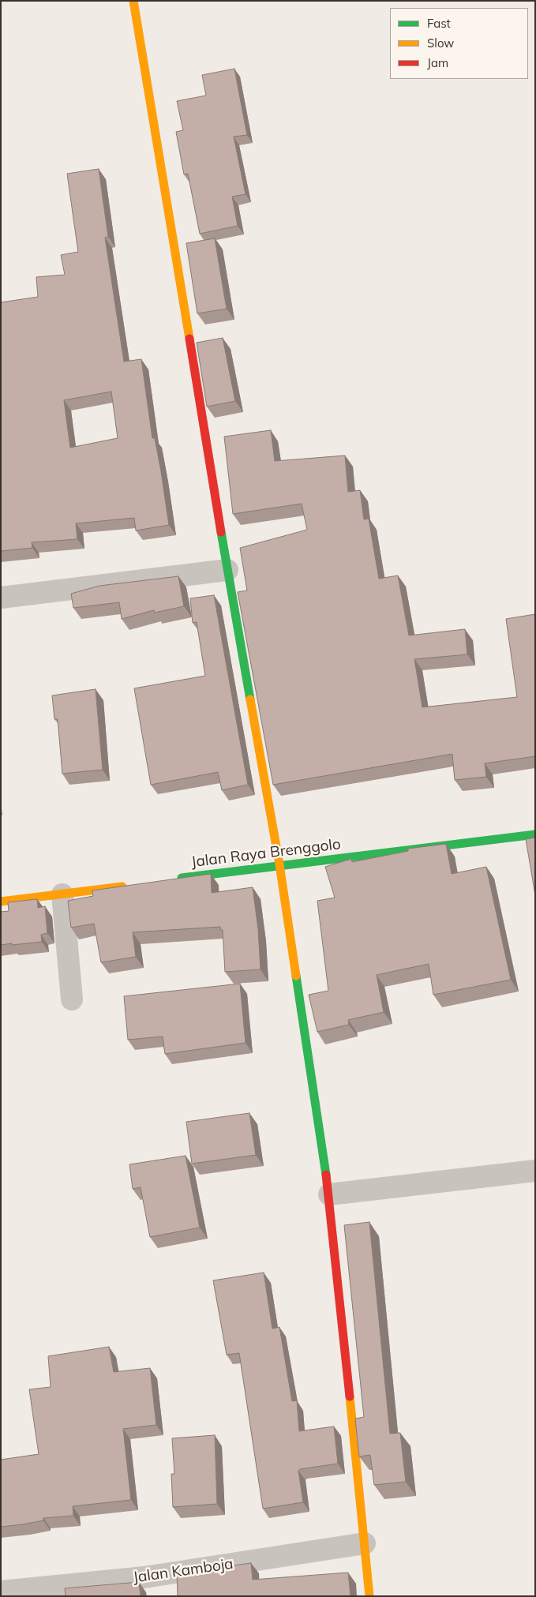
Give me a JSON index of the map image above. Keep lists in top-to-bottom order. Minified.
{"streets":{"street":["Jalan Raya Brenggolo","Jalan Kamboja"]},"legend":["Fast","Slow","Jam"]}
